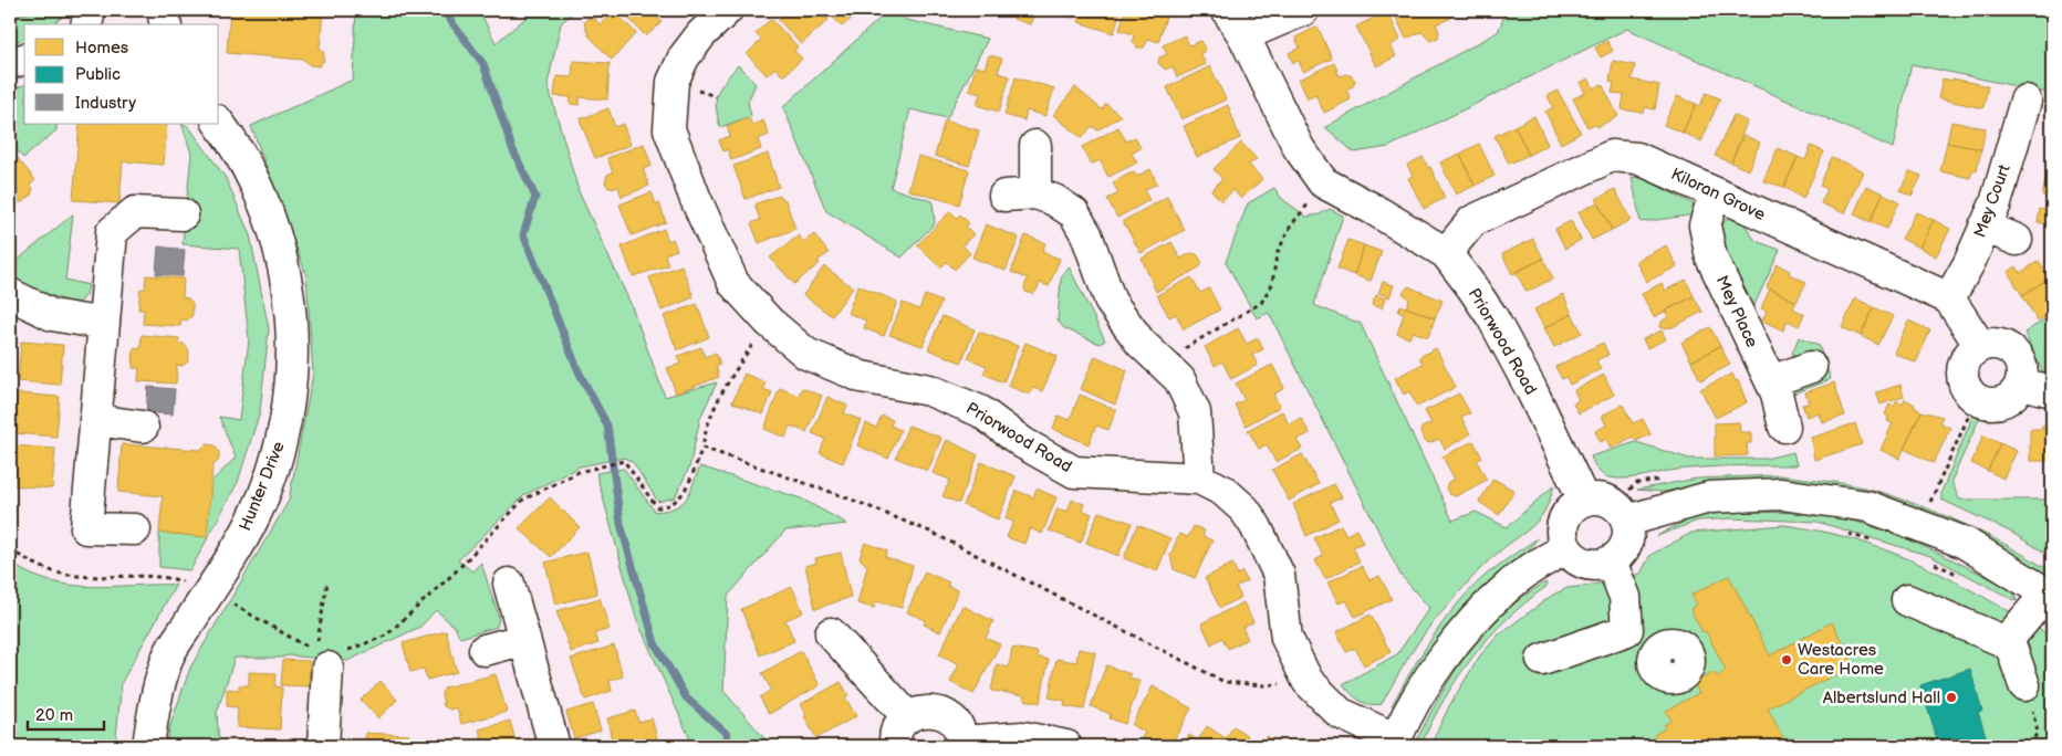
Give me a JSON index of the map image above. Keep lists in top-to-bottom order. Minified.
{"streets":{"street":["Kiloran Grove","Mey Court","Mey Place","Priorwood Road","Hunter Drive"]},"crossings":[["Kiloran Grove","Mey Court"],["Kiloran Grove","Mey Place"],["Kiloran Grove","Priorwood Road"]],"places":["Westacres Care Home","Albertslund Hall"],"legend":["Homes","Public","Industry"],"scale_bar":"20 m"}
